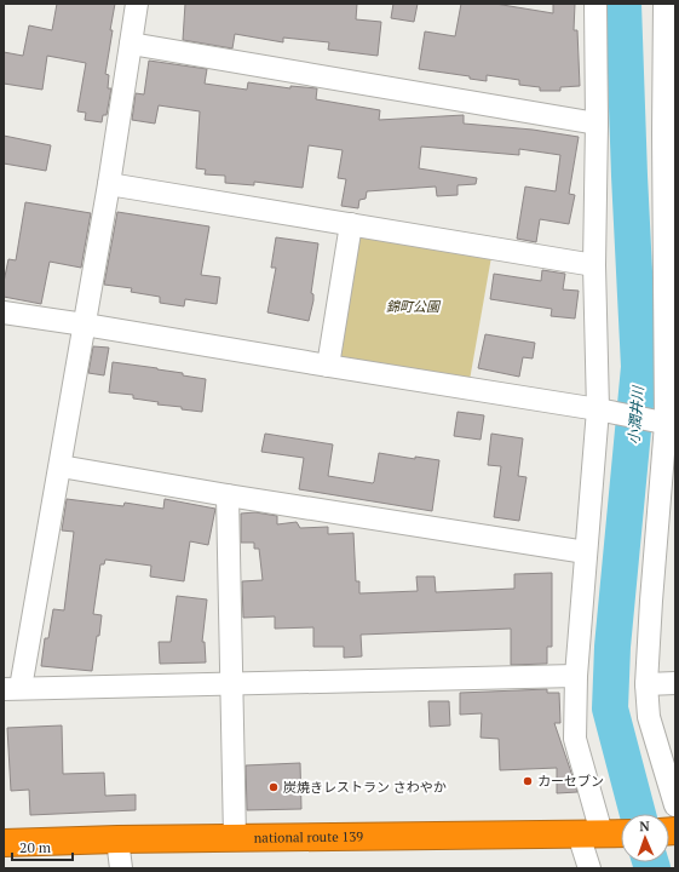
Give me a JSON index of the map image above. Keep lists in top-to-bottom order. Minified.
{"streets":{"highway":["national route 139"]},"water":["小潤井川"],"parks":["錦町公園"],"places":["カーセブン","炭焼きレストラン さわやか"],"scale_bar":"20 m","north":"top"}
